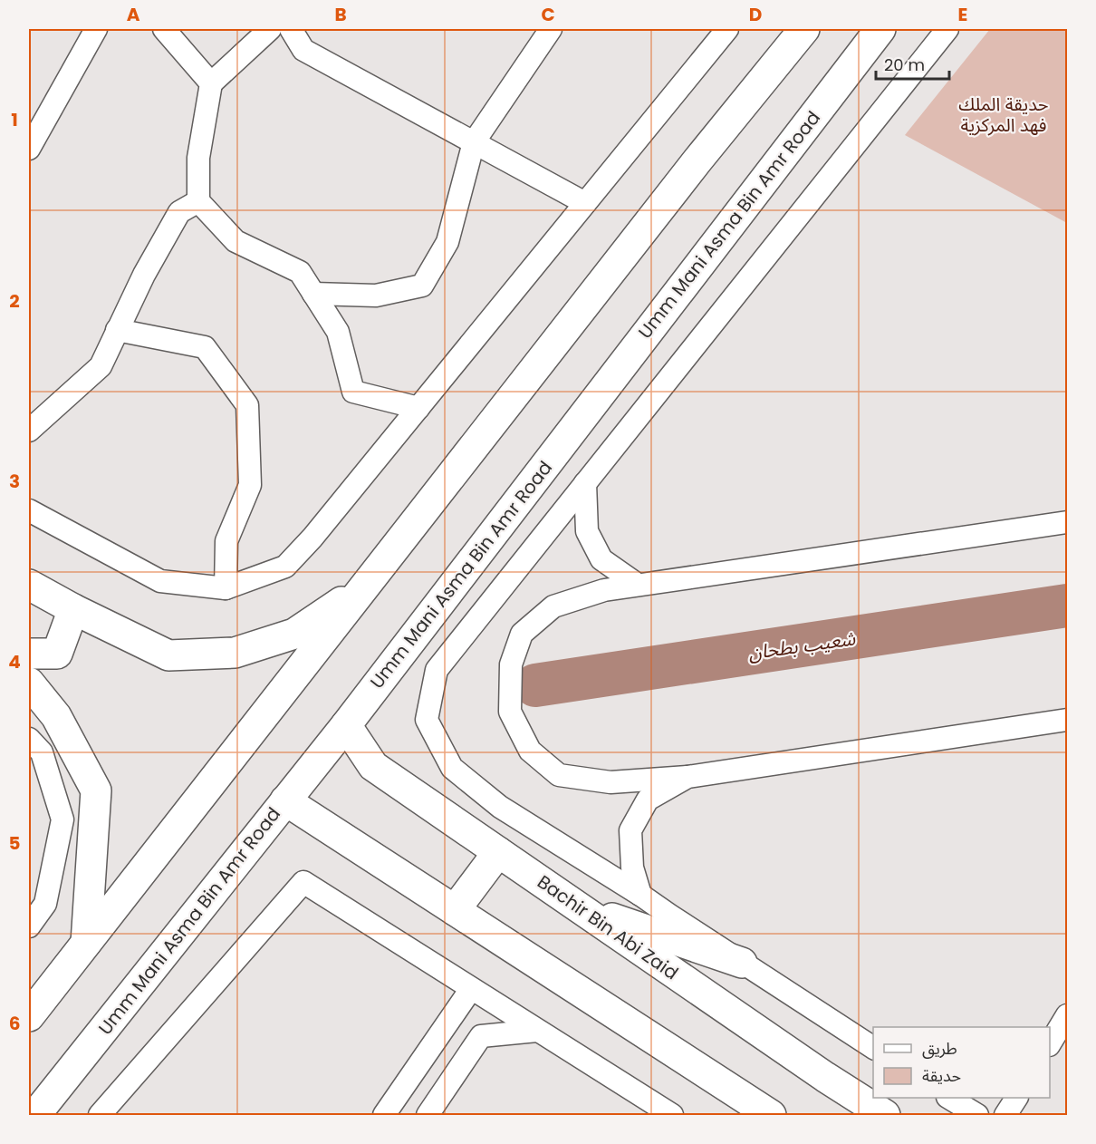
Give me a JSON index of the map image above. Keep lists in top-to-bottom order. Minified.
{"streets":{"main road":["Umm Mani Asma Bin Amr Road","Bachir Bin Abi Zaid"]},"crossings":[["Umm Mani Asma Bin Amr Road","Bachir Bin Abi Zaid"]],"water":["شعيب بطحان"],"parks":["حدیقة الملك فهد المركزية"],"legend":["طريق","حديقة"],"scale_bar":"20 m","grid":{"columns":["A","B","C","D","E"],"rows":["1","2","3","4","5","6"]}}
